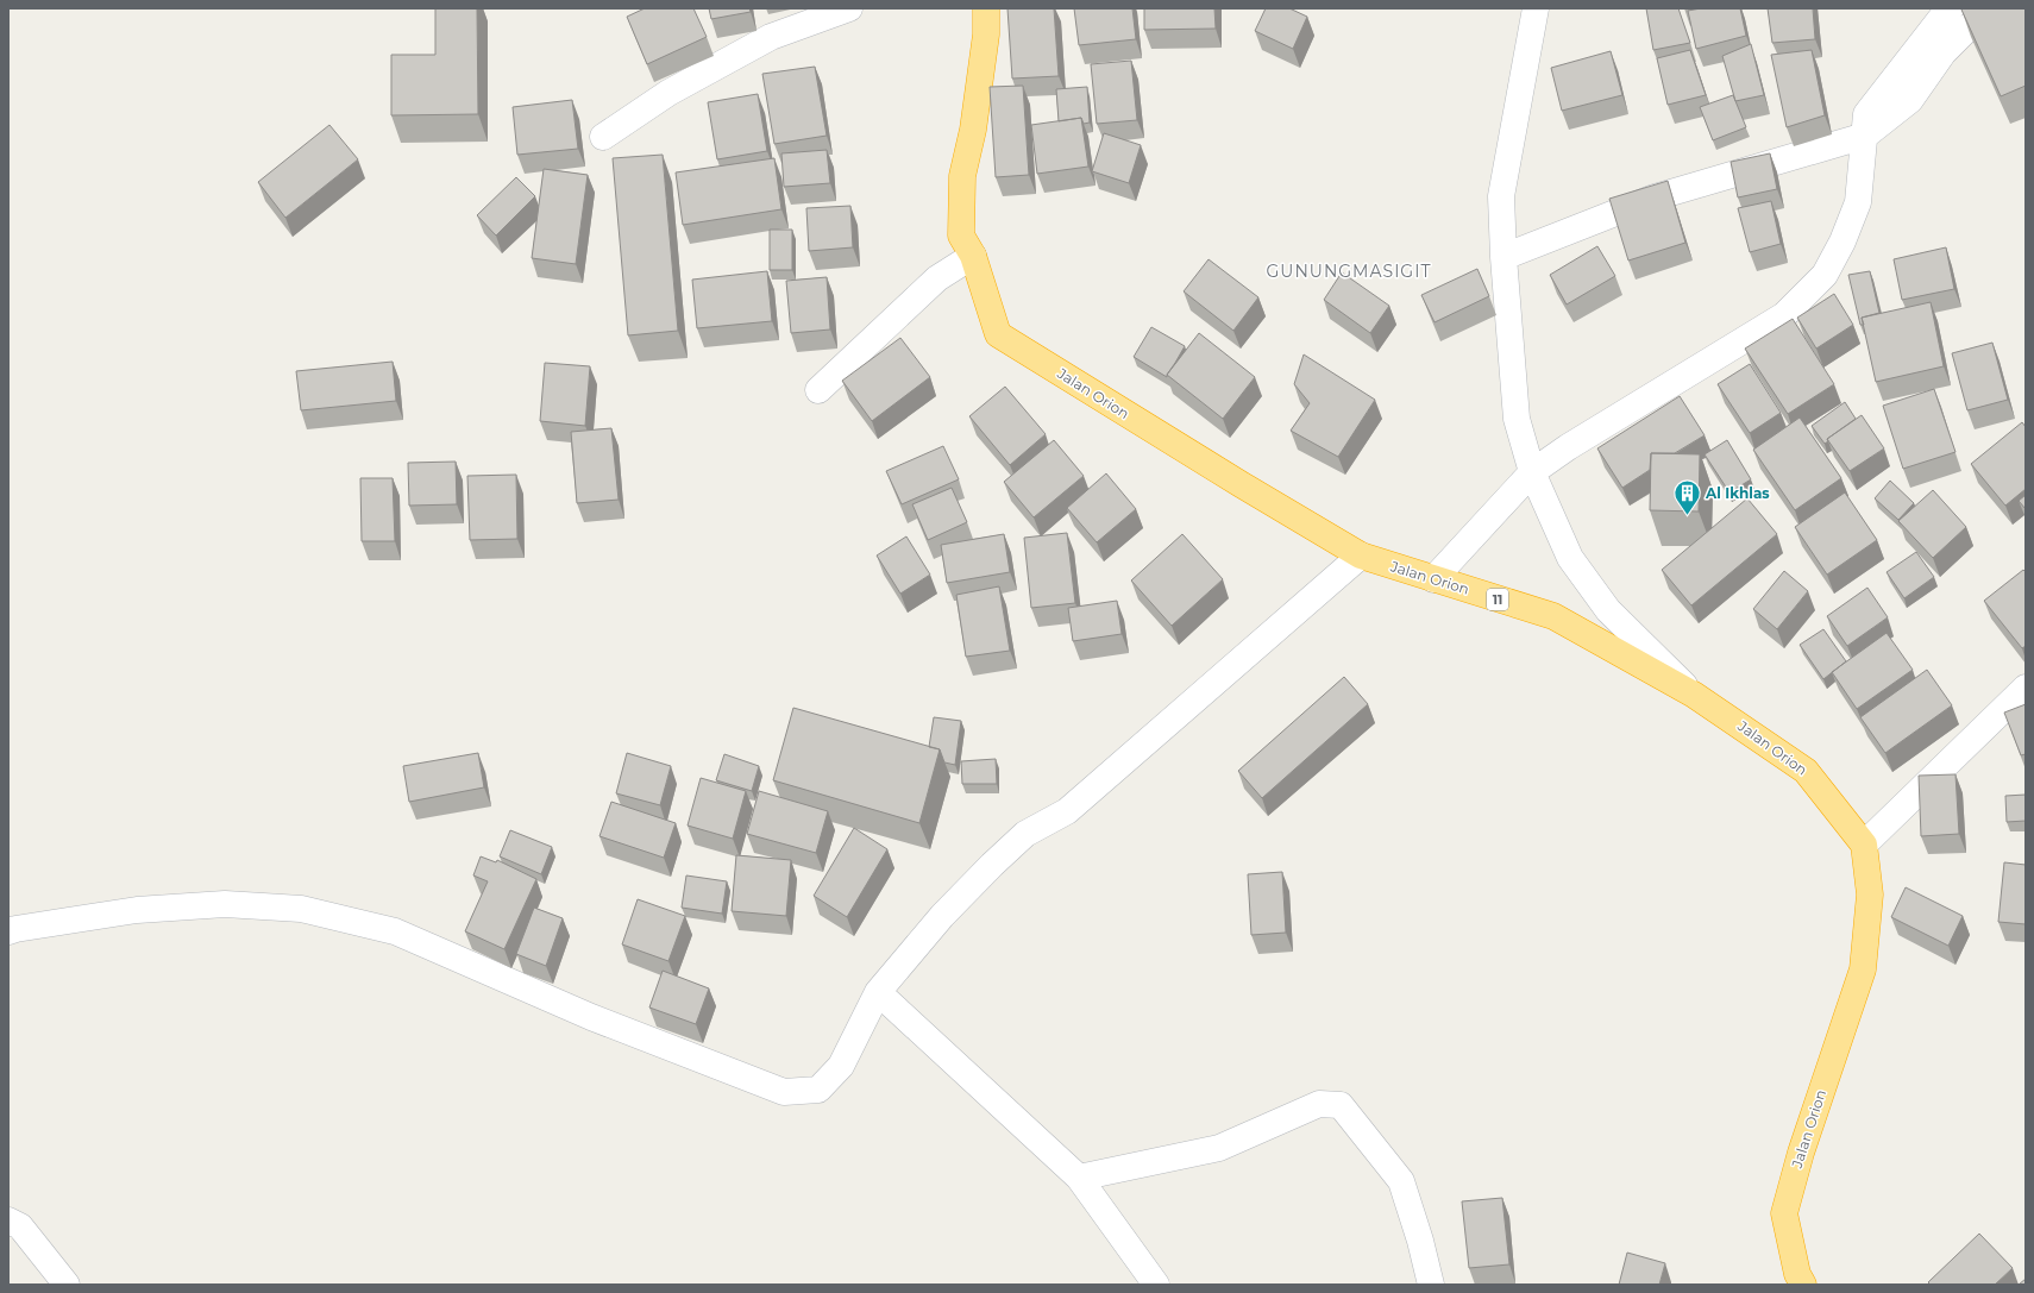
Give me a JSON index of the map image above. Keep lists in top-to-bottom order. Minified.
{"streets":{"highway":["Jalan Orion","11"]},"districts":["GUNUNGMASIGIT"],"places":{"building":["Al Ikhlas"]}}
